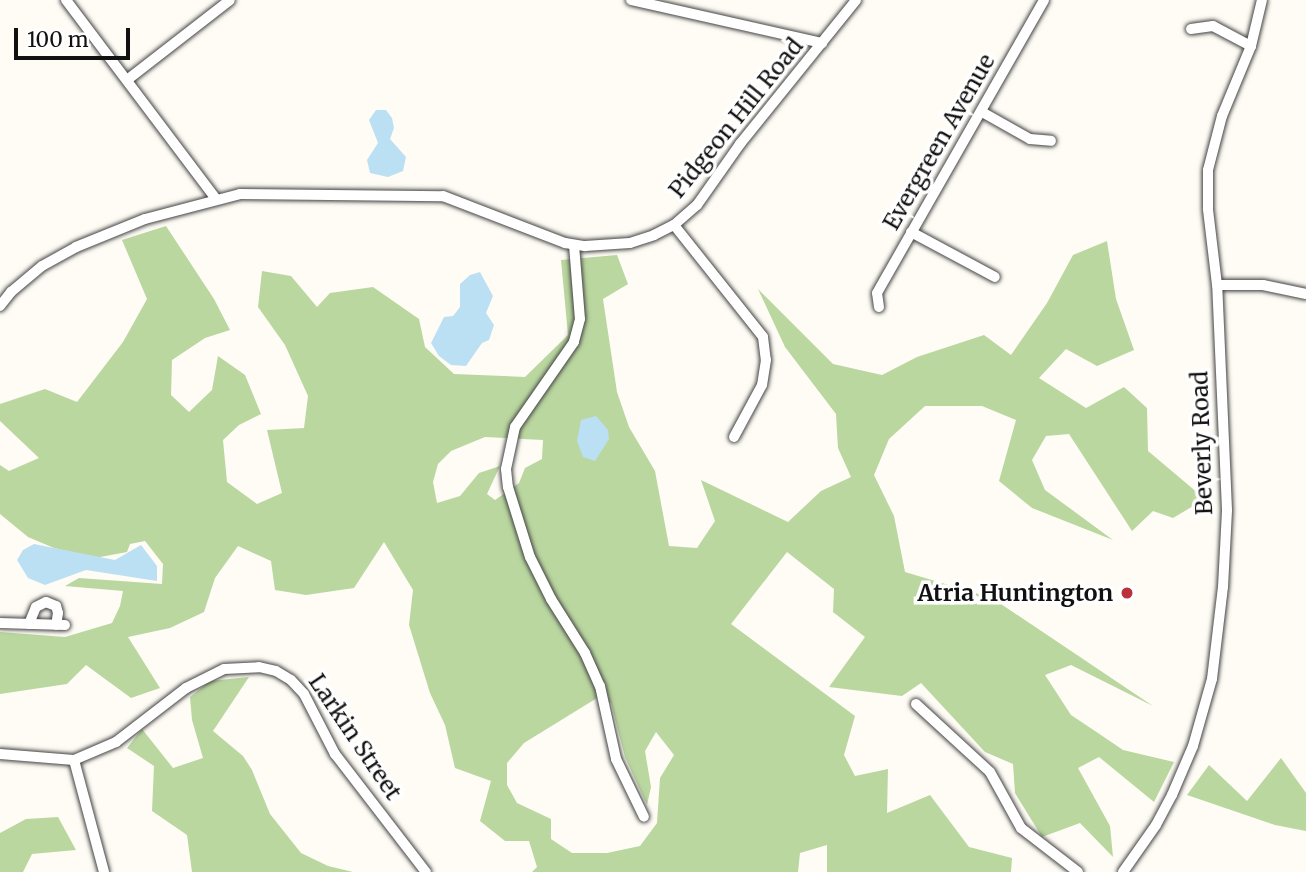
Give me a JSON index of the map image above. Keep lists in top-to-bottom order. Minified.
{"streets":{"street":["Pidgeon Hill Road","Evergreen Avenue","Beverly Road","Larkin Street"]},"places":["Atria Huntington"],"scale_bar":"100 m"}
